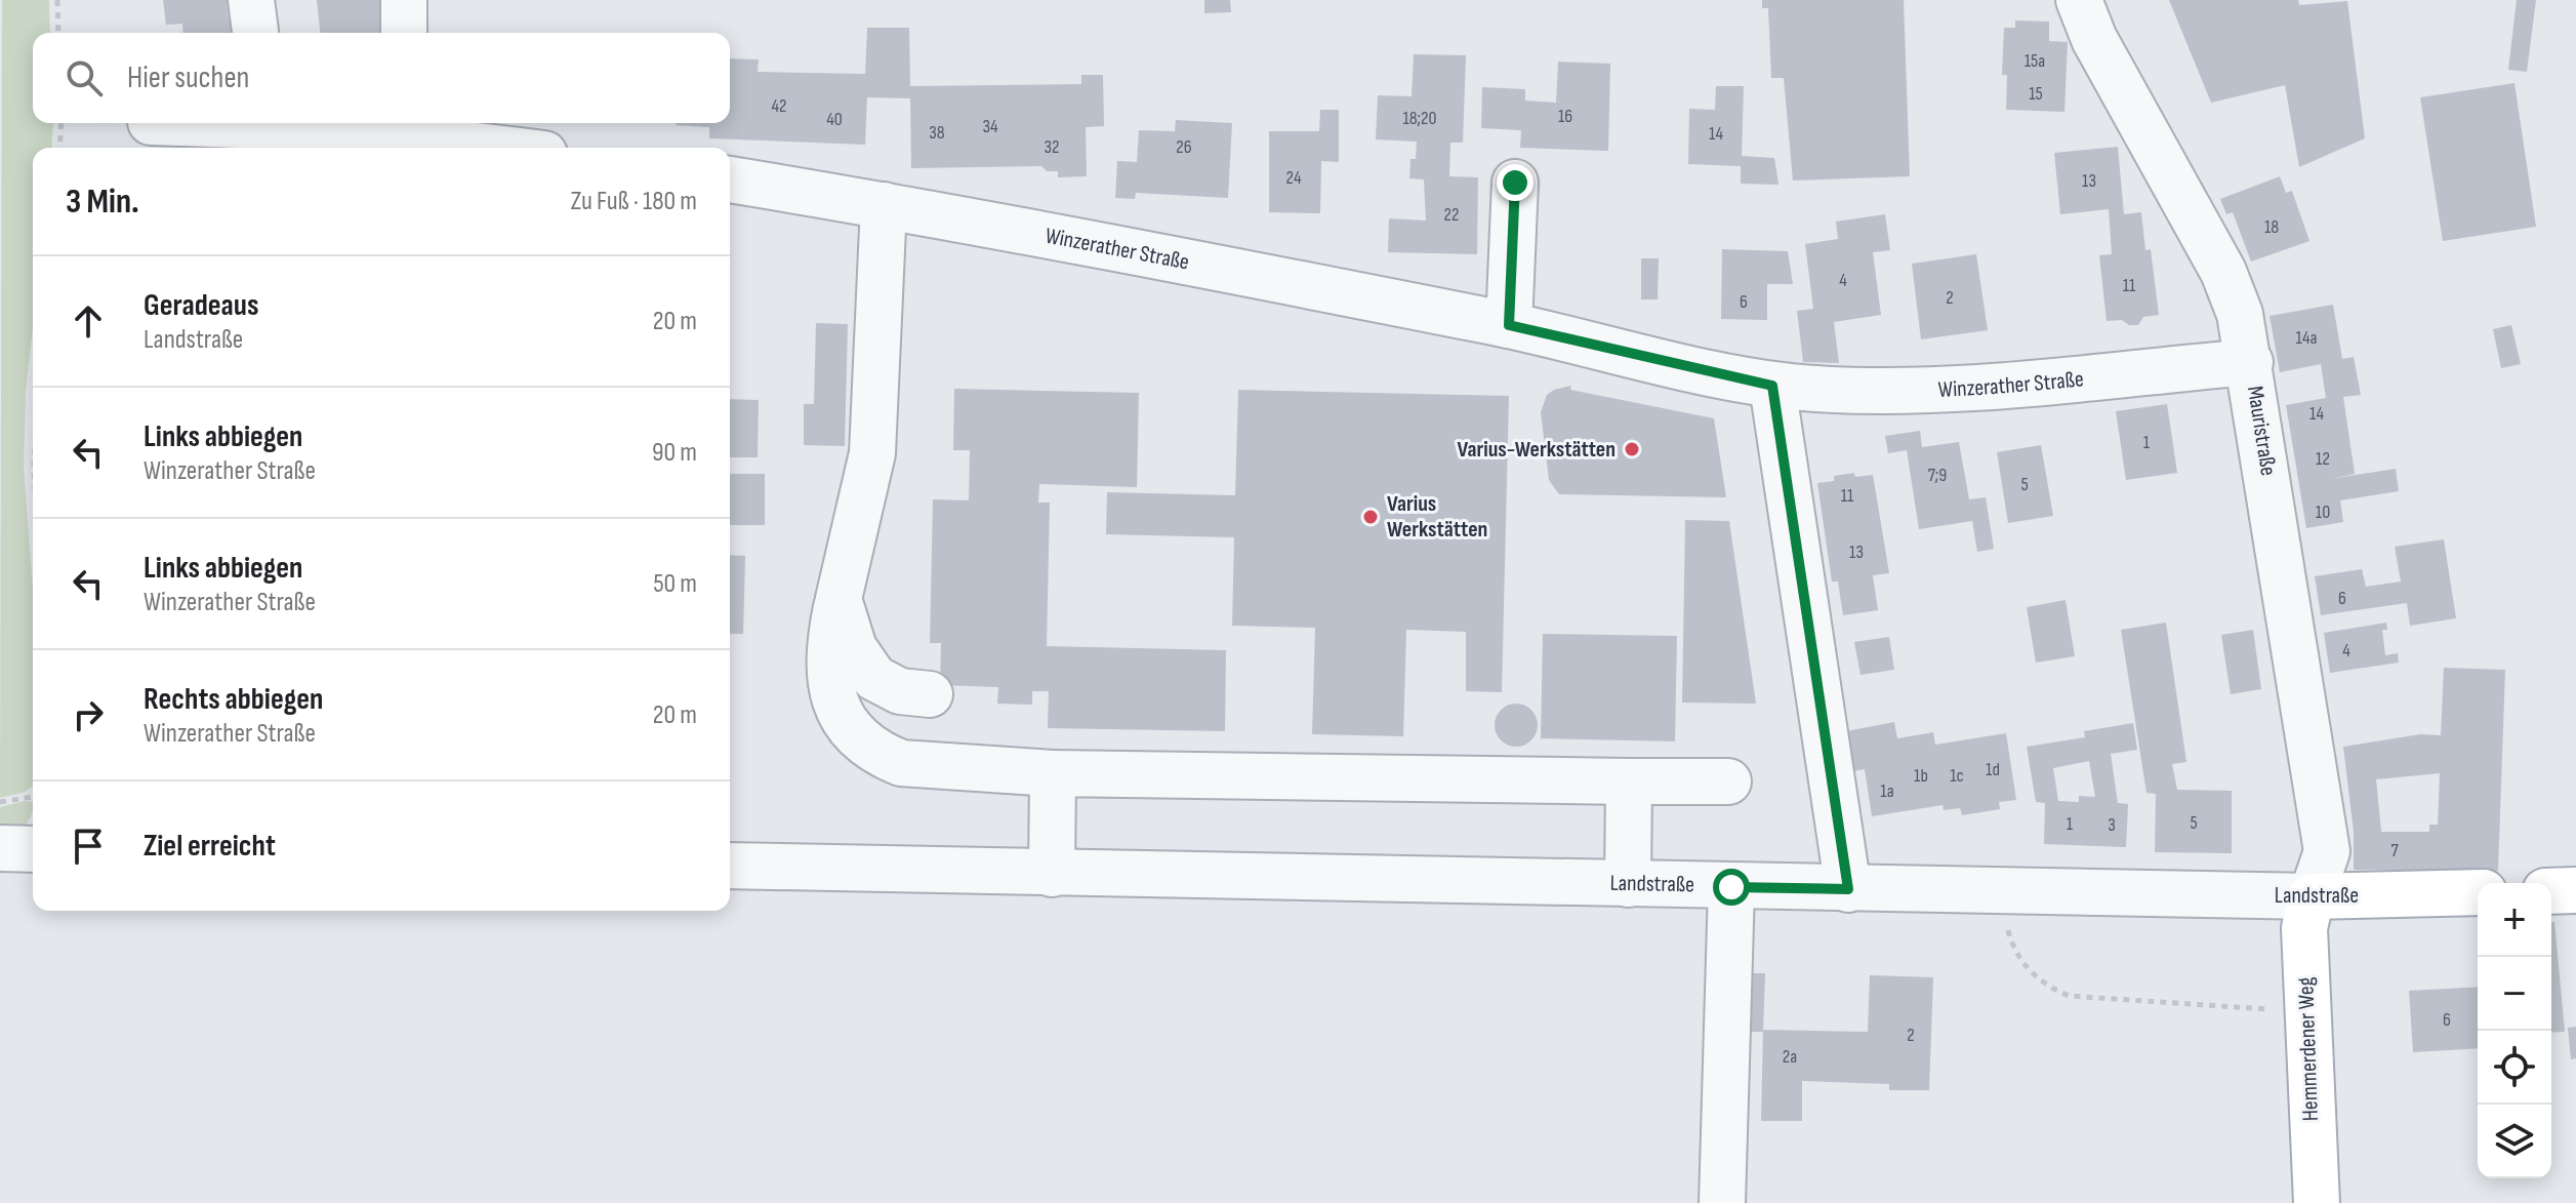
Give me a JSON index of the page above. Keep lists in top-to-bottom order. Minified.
{"streets":{"main road":["Landstraße","Hemmerdener Weg"],"street":["Winzerather Straße","Mauristraße"]},"crossings":[["Winzerather Straße","Mauristraße"],["Mauristraße","Landstraße"],["Mauristraße","Hemmerdener Weg"],["Landstraße","Hemmerdener Weg"]],"places":["Varius-Werkstätten","Varius Werkstätten"],"house_numbers":["15a","15","42","16","18;20","40","34","38","14","32","26","24","13","22","18","4","11","2","6","14a","14","1","12","7;9","5","11","10","13","6","4","1d","1b","1c","1a","5","1","3","7","6","2","2a"],"page":{"search":"Hier suchen","heading":["3 Min.","Zu Fuß · 180 m"],"list":[["Geradeaus","Landstraße","20 m"],["Links abbiegen","Winzerather Straße","90 m"],["Links abbiegen","Winzerather Straße","50 m"],["Rechts abbiegen","Winzerather Straße","20 m"],"Ziel erreicht"],"map_buttons":["+","−"]}}
